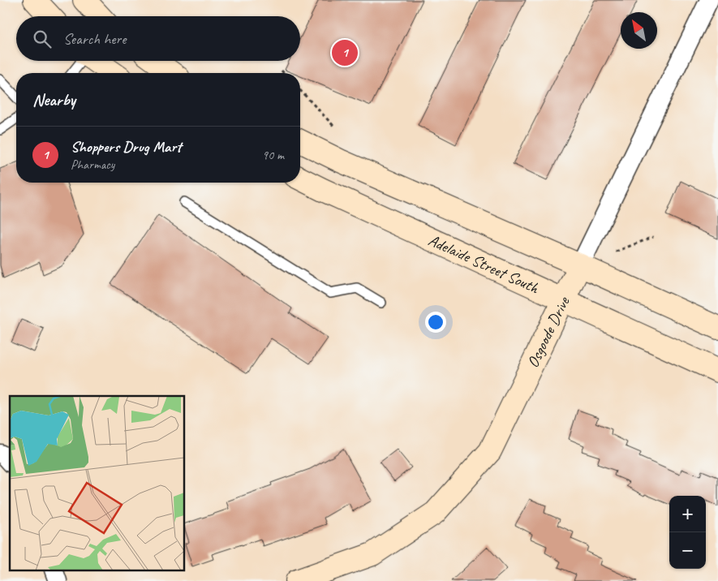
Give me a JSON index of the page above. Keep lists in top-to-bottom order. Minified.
{"streets":{"street":["Adelaide Street South","Osgoode Drive"]},"crossings":[["Adelaide Street South","Osgoode Drive"]],"north":"top left","page":{"search":"Search here","pins":"1","heading":"Nearby","list":[{"mark":"1","name":"Shoppers Drug Mart","note":"Pharmacy","value":"90 m"}],"map_buttons":["+","−"]}}
